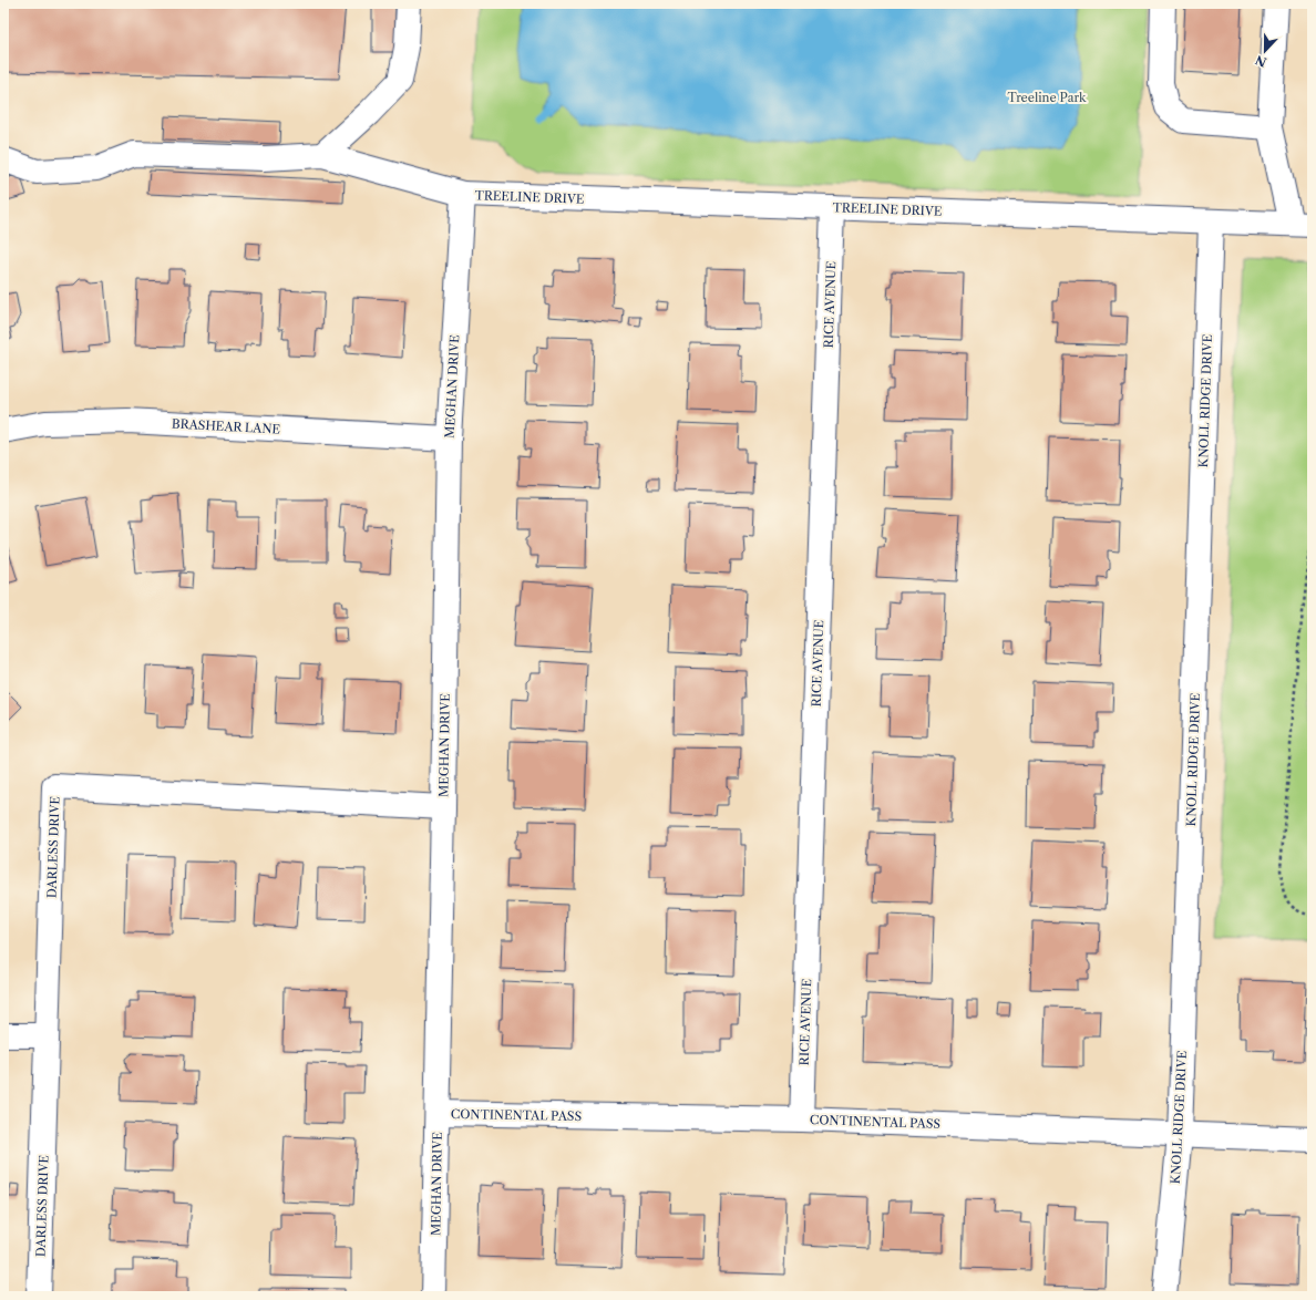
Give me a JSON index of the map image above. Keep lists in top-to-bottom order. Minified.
{"streets":{"street":["TREELINE DRIVE","RICE AVENUE","MEGHAN DRIVE","KNOLL RIDGE DRIVE","BRASHEAR LANE","DARLESS DRIVE","CONTINENTAL PASS"]},"crossings":[["TREELINE DRIVE","RICE AVENUE"],["TREELINE DRIVE","MEGHAN DRIVE"],["TREELINE DRIVE","KNOLL RIDGE DRIVE"],["RICE AVENUE","CONTINENTAL PASS"],["MEGHAN DRIVE","BRASHEAR LANE"],["MEGHAN DRIVE","DARLESS DRIVE"],["MEGHAN DRIVE","CONTINENTAL PASS"],["KNOLL RIDGE DRIVE","CONTINENTAL PASS"]],"parks":["Treeline Park"],"north":"bottom"}
